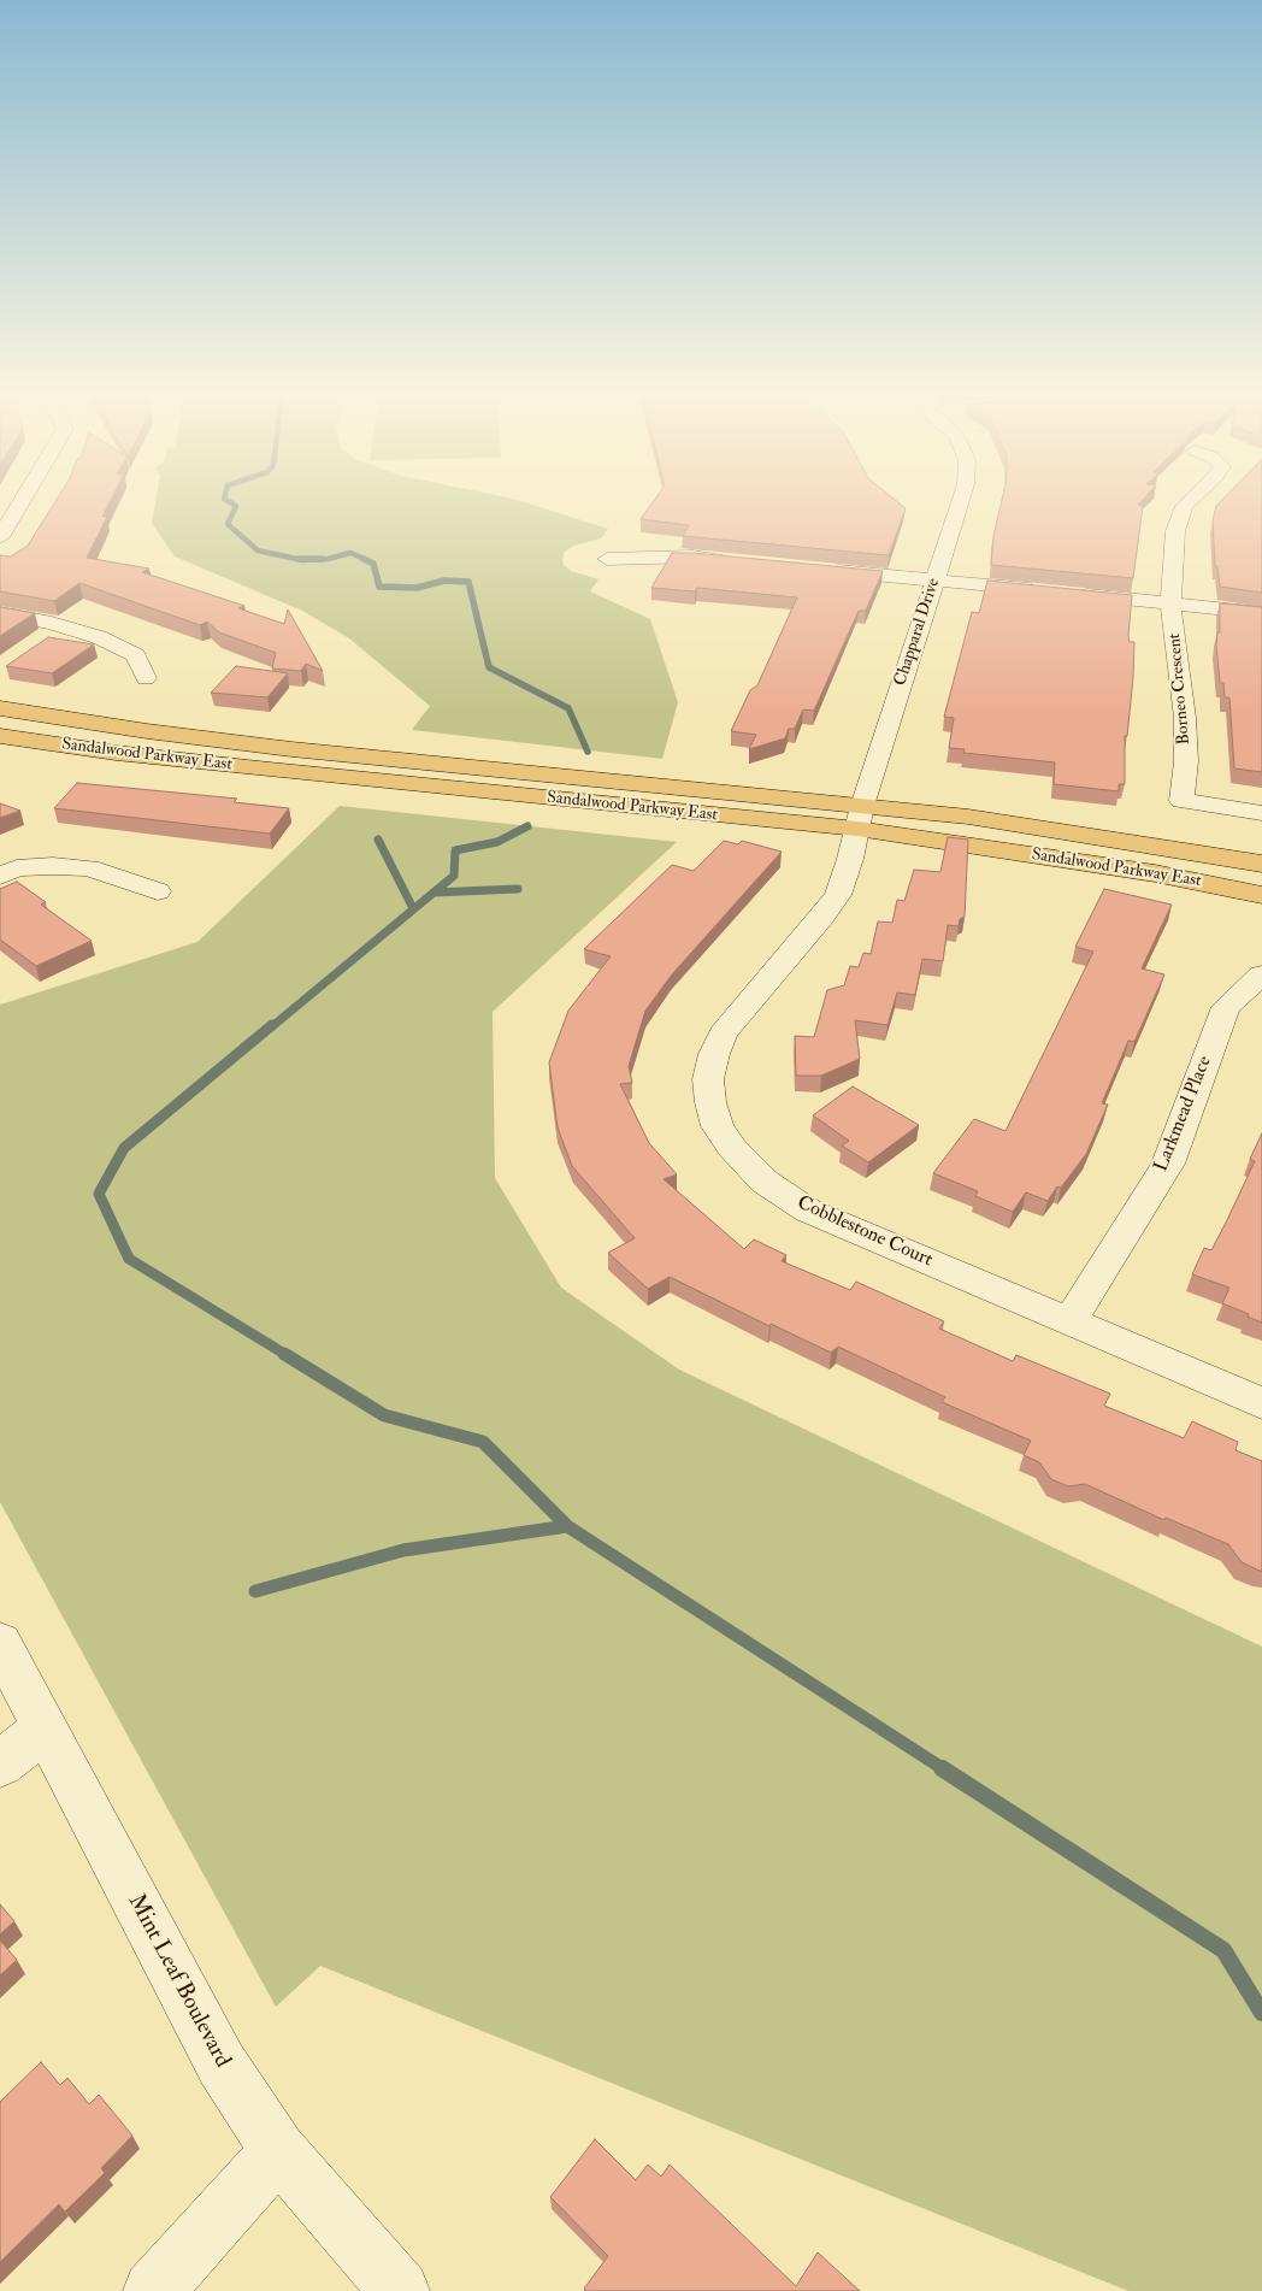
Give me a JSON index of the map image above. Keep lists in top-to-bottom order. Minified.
{"streets":{"main road":["Sandalwood Parkway East"],"street":["Chapparal Drive","Borneo Crescent","Larkmead Place","Cobblestone Court","Mint Leaf Boulevard"]},"crossings":[["Chapparal Drive","Sandalwood Parkway East"],["Chapparal Drive","Cobblestone Court"],["Sandalwood Parkway East","Cobblestone Court"],["Larkmead Place","Cobblestone Court"]]}
